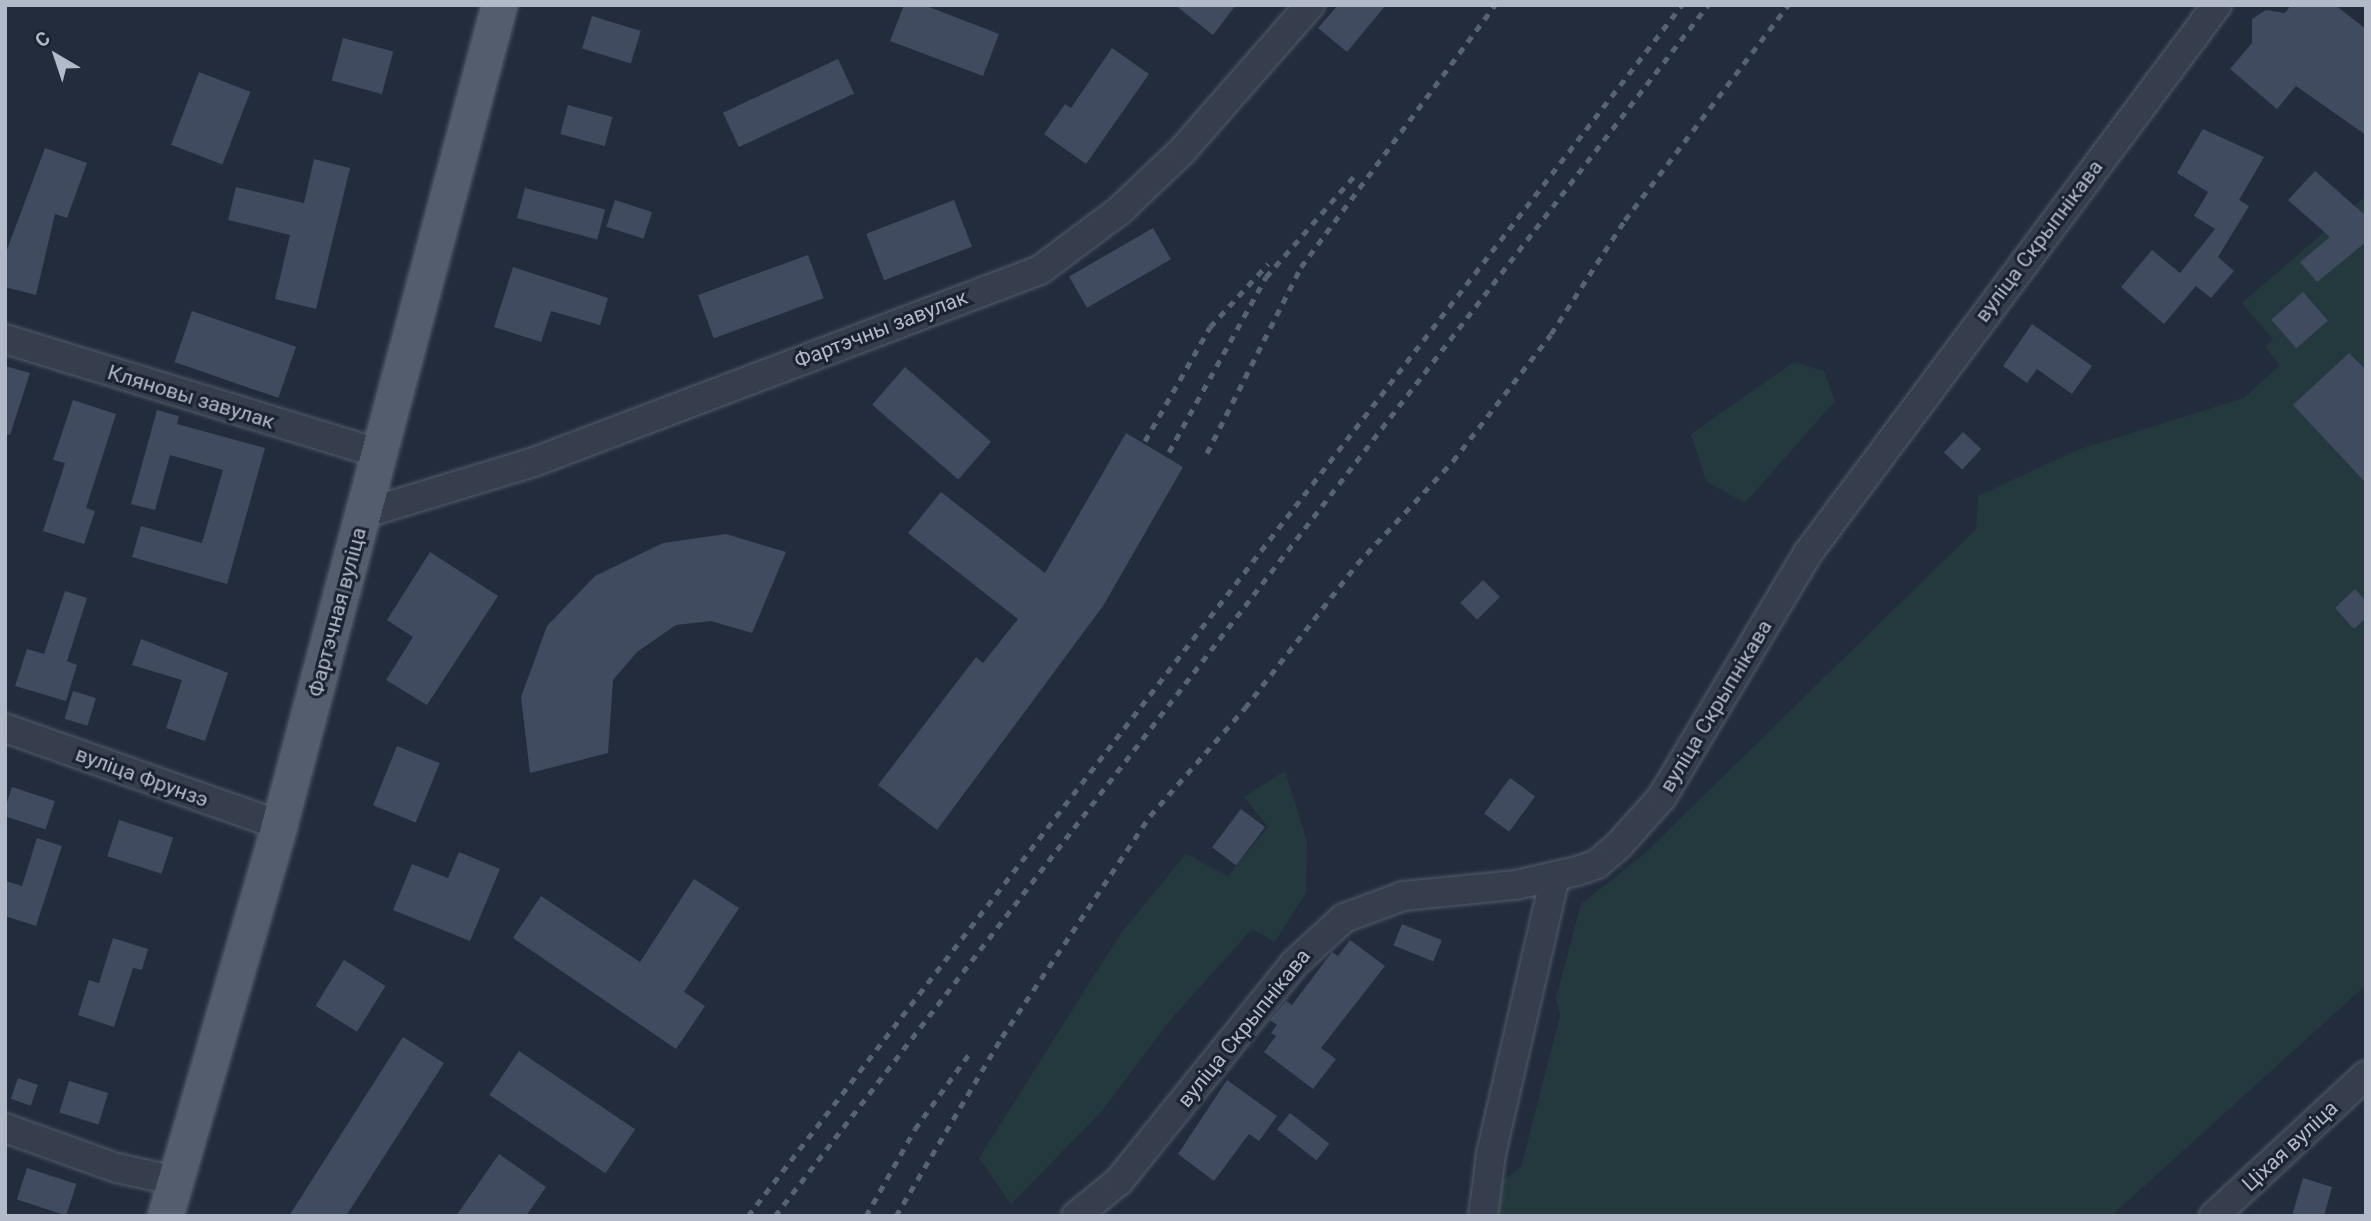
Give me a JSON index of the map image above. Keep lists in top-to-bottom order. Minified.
{"streets":{"main road":["Фартэчная вуліца"],"street":["вуліца Скрыпнікава","Фартэчны завулак","Кляновы завулак","вуліца Фрунзэ","Ціхая вуліца"]},"crossings":[["Фартэчны завулак","Фартэчная вуліца"],["Кляновы завулак","Фартэчная вуліца"],["Фартэчная вуліца","вуліца Фрунзэ"]],"north":"top left"}
